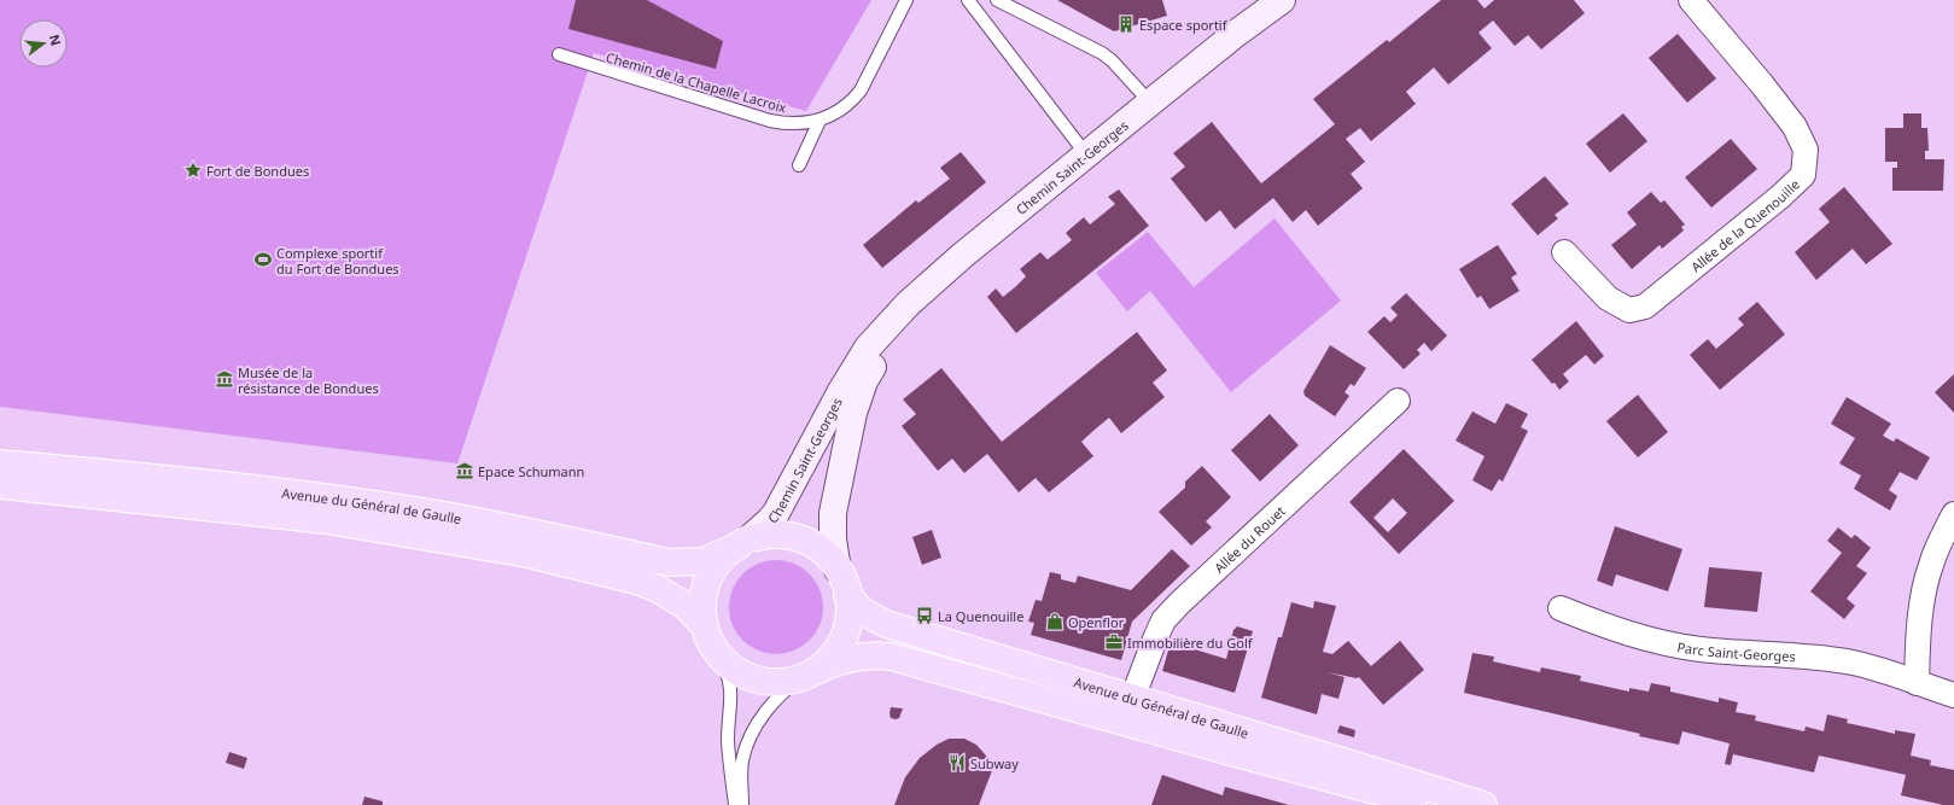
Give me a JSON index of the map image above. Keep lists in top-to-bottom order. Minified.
{"streets":{"main road":["Avenue du Général de Gaulle"],"street":["Chemin Saint-Georges","Allée de la Quenouille","Allée du Rouet","Parc Saint-Georges"],"lane":["Chemin de la Chapelle Lacroix"]},"crossings":[["Chemin Saint-Georges","Avenue du Général de Gaulle"],["Avenue du Général de Gaulle","Allée du Rouet"]],"places":{"building":["Espace sportif"],"place":["Fort de Bondues"],"sports":["Complexe sportif du Fort de Bondues"],"museum":["Musée de la résistance de Bondues","Epace Schumann"],"bus stop":["La Quenouille"],"shop":["Openflor"],"office":["Immobilière du Golf"],"restaurant":["Subway"]},"north":"right"}
